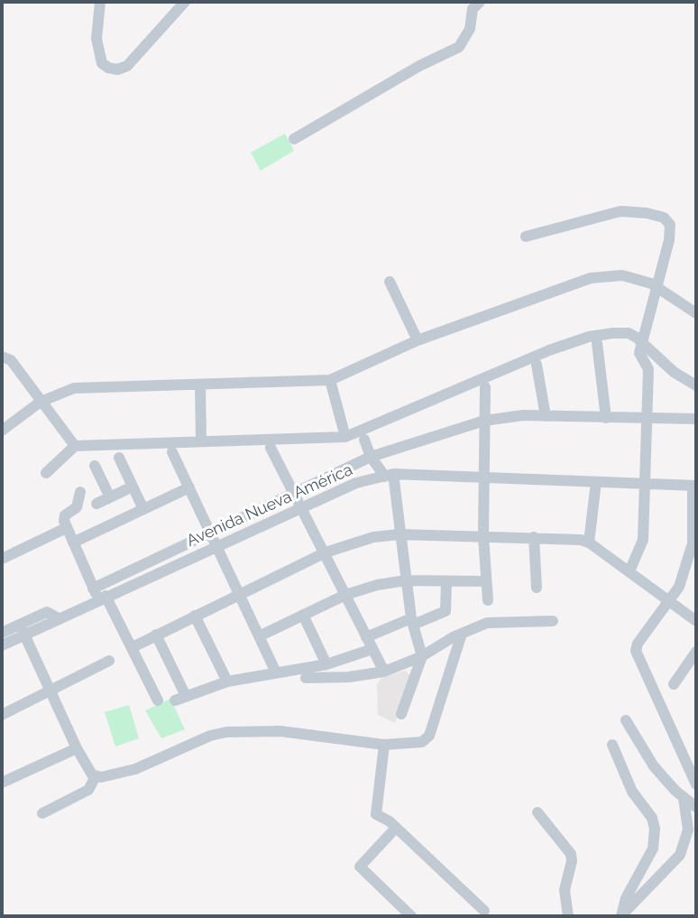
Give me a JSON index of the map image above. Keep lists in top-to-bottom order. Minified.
{"streets":{"street":["Avenida Nueva América"]}}
